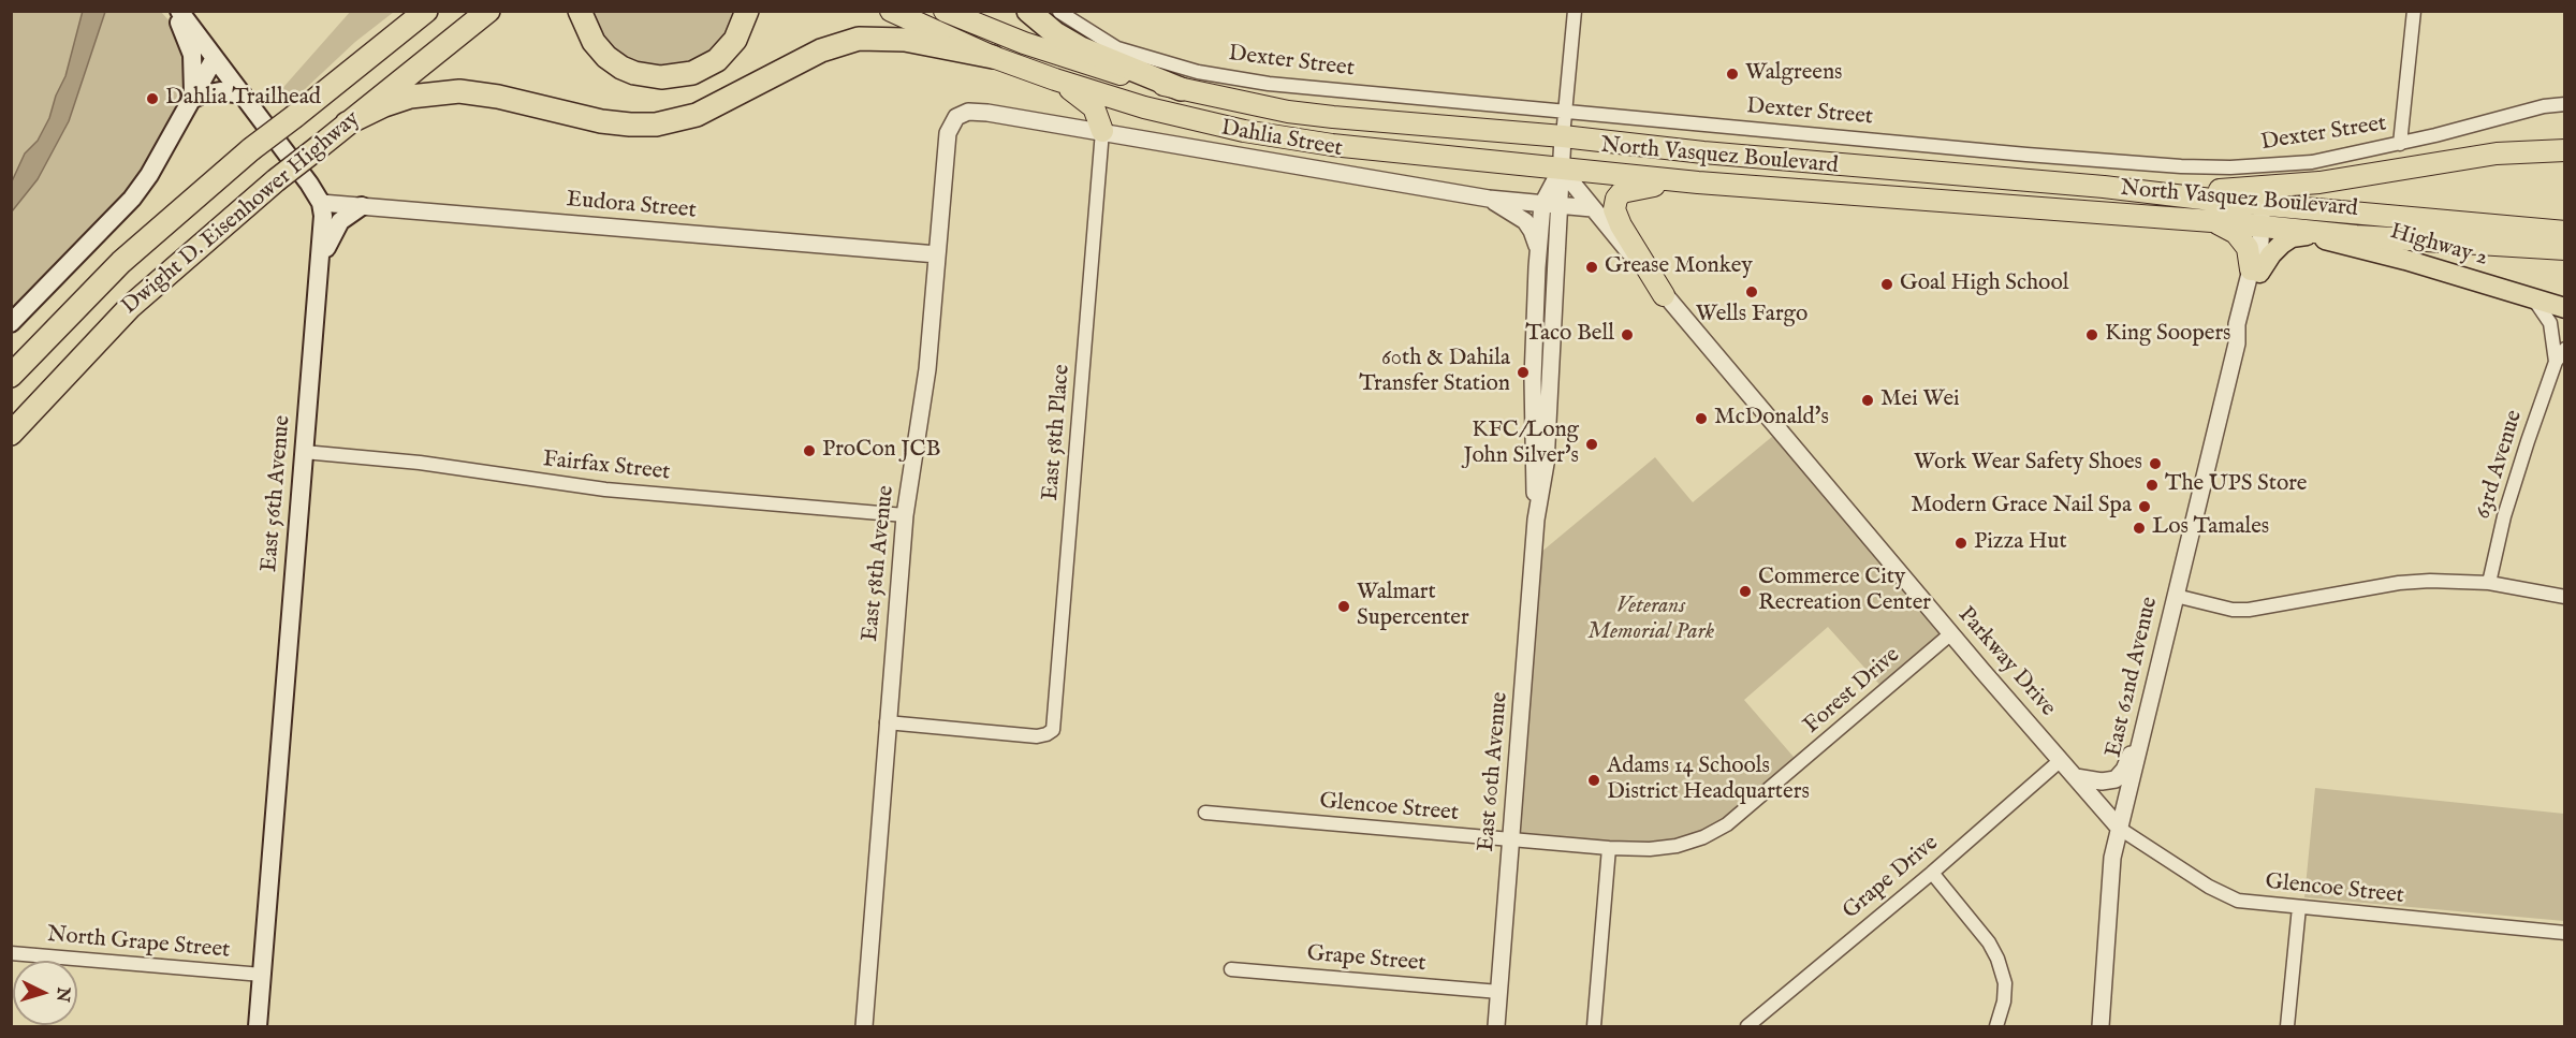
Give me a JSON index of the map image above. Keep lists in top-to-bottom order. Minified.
{"streets":{"highway":["North Vasquez Boulevard","Dwight D. Eisenhower Highway"],"main road":["Highway 2","East 56th Avenue"],"street":["Dexter Street","Dahlia Street","Eudora Street","East 58th Place","63rd Avenue","Fairfax Street","East 58th Avenue","Parkway Drive","East 62nd Avenue","Forest Drive","East 60th Avenue","Glencoe Street","Grape Drive","North Grape Street","Grape Street"]},"crossings":[["Dexter Street","East 60th Avenue"],["Dahlia Street","East 58th Place"],["Dahlia Street","East 58th Avenue"],["Dahlia Street","Parkway Drive"],["Dahlia Street","East 60th Avenue"],["North Vasquez Boulevard","Highway 2"],["North Vasquez Boulevard","Parkway Drive"],["North Vasquez Boulevard","East 62nd Avenue"],["North Vasquez Boulevard","East 60th Avenue"],["Eudora Street","East 56th Avenue"],["Eudora Street","East 58th Avenue"],["Highway 2","63rd Avenue"],["Highway 2","East 62nd Avenue"],["East 58th Place","East 58th Avenue"],["Fairfax Street","East 56th Avenue"],["Fairfax Street","East 58th Avenue"],["East 56th Avenue","North Grape Street"],["Parkway Drive","East 62nd Avenue"],["Parkway Drive","Forest Drive"],["Parkway Drive","East 60th Avenue"],["Parkway Drive","Glencoe Street"],["Parkway Drive","Grape Drive"],["East 62nd Avenue","Glencoe Street"],["Forest Drive","Glencoe Street"],["East 60th Avenue","Glencoe Street"],["East 60th Avenue","Grape Street"]],"parks":["Veterans Memorial Park"],"places":["Walgreens","Dahlia Trailhead","Grease Monkey","Goal High School","Wells Fargo","Taco Bell","King Soopers","60th & Dahila Transfer Station","Mei Wei","McDonald's","KFC/Long John Silver's","ProCon JCB","Work Wear Safety Shoes","The UPS Store","Modern Grace Nail Spa","Los Tamales","Pizza Hut","Commerce City Recreation Center","Walmart Supercenter","Adams 14 Schools District Headquarters"],"north":"right"}
